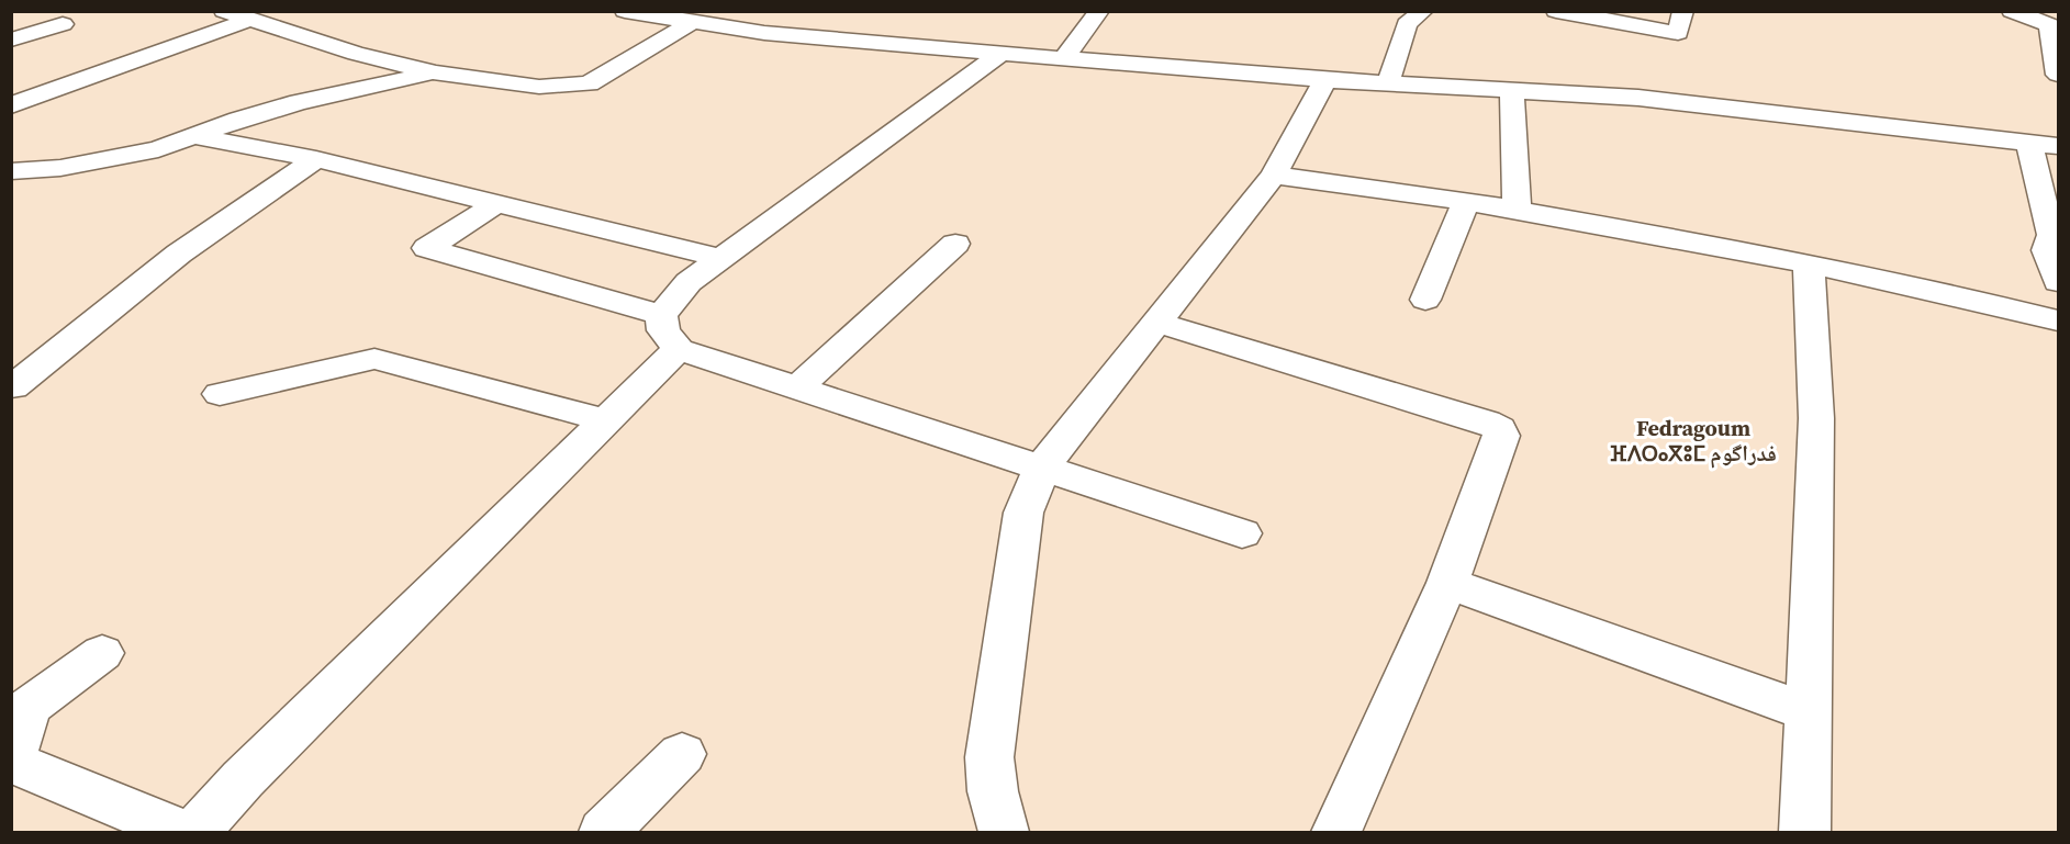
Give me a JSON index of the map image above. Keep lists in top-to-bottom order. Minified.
{"districts":["Fedragoum ⴼⴷⵔⴰⴳⵓⵎ فدراگوم"]}
